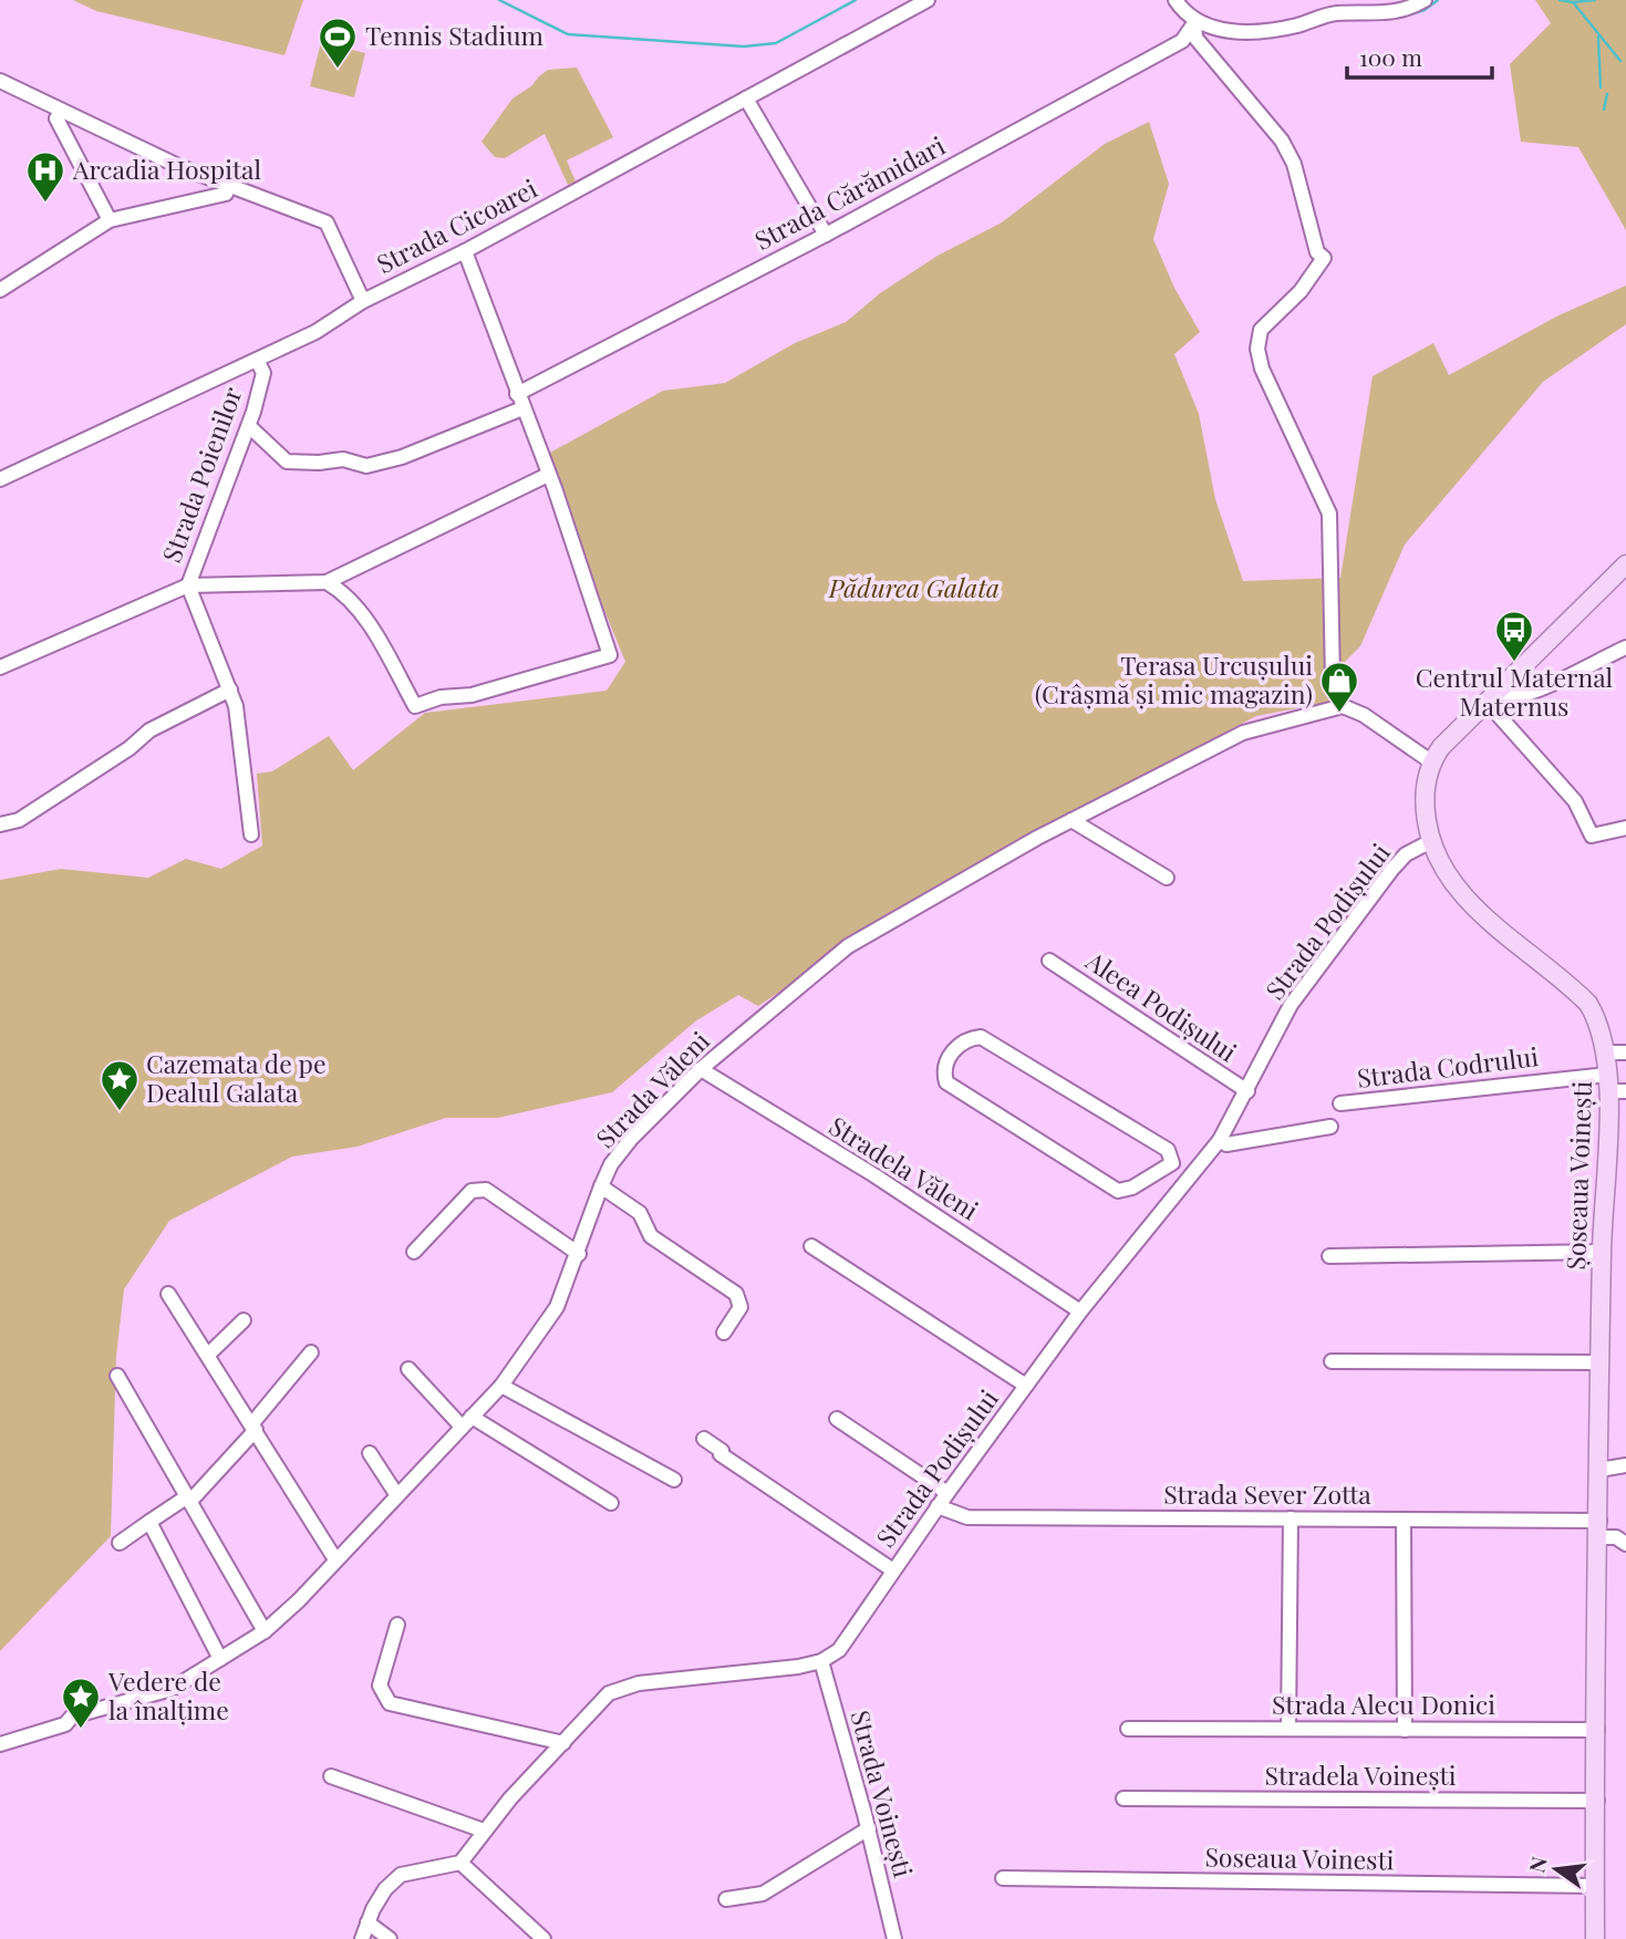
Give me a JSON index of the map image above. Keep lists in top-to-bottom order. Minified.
{"streets":{"main road":["Șoseaua Voinești"],"street":["Strada Cărămidari","Strada Cicoarei","Strada Poienilor","Strada Podișului","Aleea Podișului","Strada Codrului","Strada Văleni","Stradela Văleni","Strada Sever Zotta","Strada Alecu Donici","Stradela Voinești","Strada Voinești","Soseaua Voinesti"]},"crossings":[["Strada Cicoarei","Strada Poienilor"],["Strada Podișului","Aleea Podișului"],["Strada Podișului","Stradela Văleni"],["Strada Podișului","Șoseaua Voinești"],["Strada Podișului","Strada Sever Zotta"],["Strada Podișului","Strada Voinești"],["Strada Codrului","Șoseaua Voinești"],["Strada Văleni","Stradela Văleni"],["Șoseaua Voinești","Strada Sever Zotta"],["Șoseaua Voinești","Strada Alecu Donici"],["Șoseaua Voinești","Stradela Voinești"],["Șoseaua Voinești","Soseaua Voinesti"]],"parks":["Pădurea Galata"],"places":{"sports":["Tennis Stadium"],"hospital":["Arcadia Hospital"],"bus stop":["Centrul Maternal Maternus"],"shop":["Terasa Urcușului (Crâșmă și mic magazin)"],"place":["Cazemata de pe Dealul Galata","Vedere de la înalțime"]},"scale_bar":"100 m","north":"left"}
